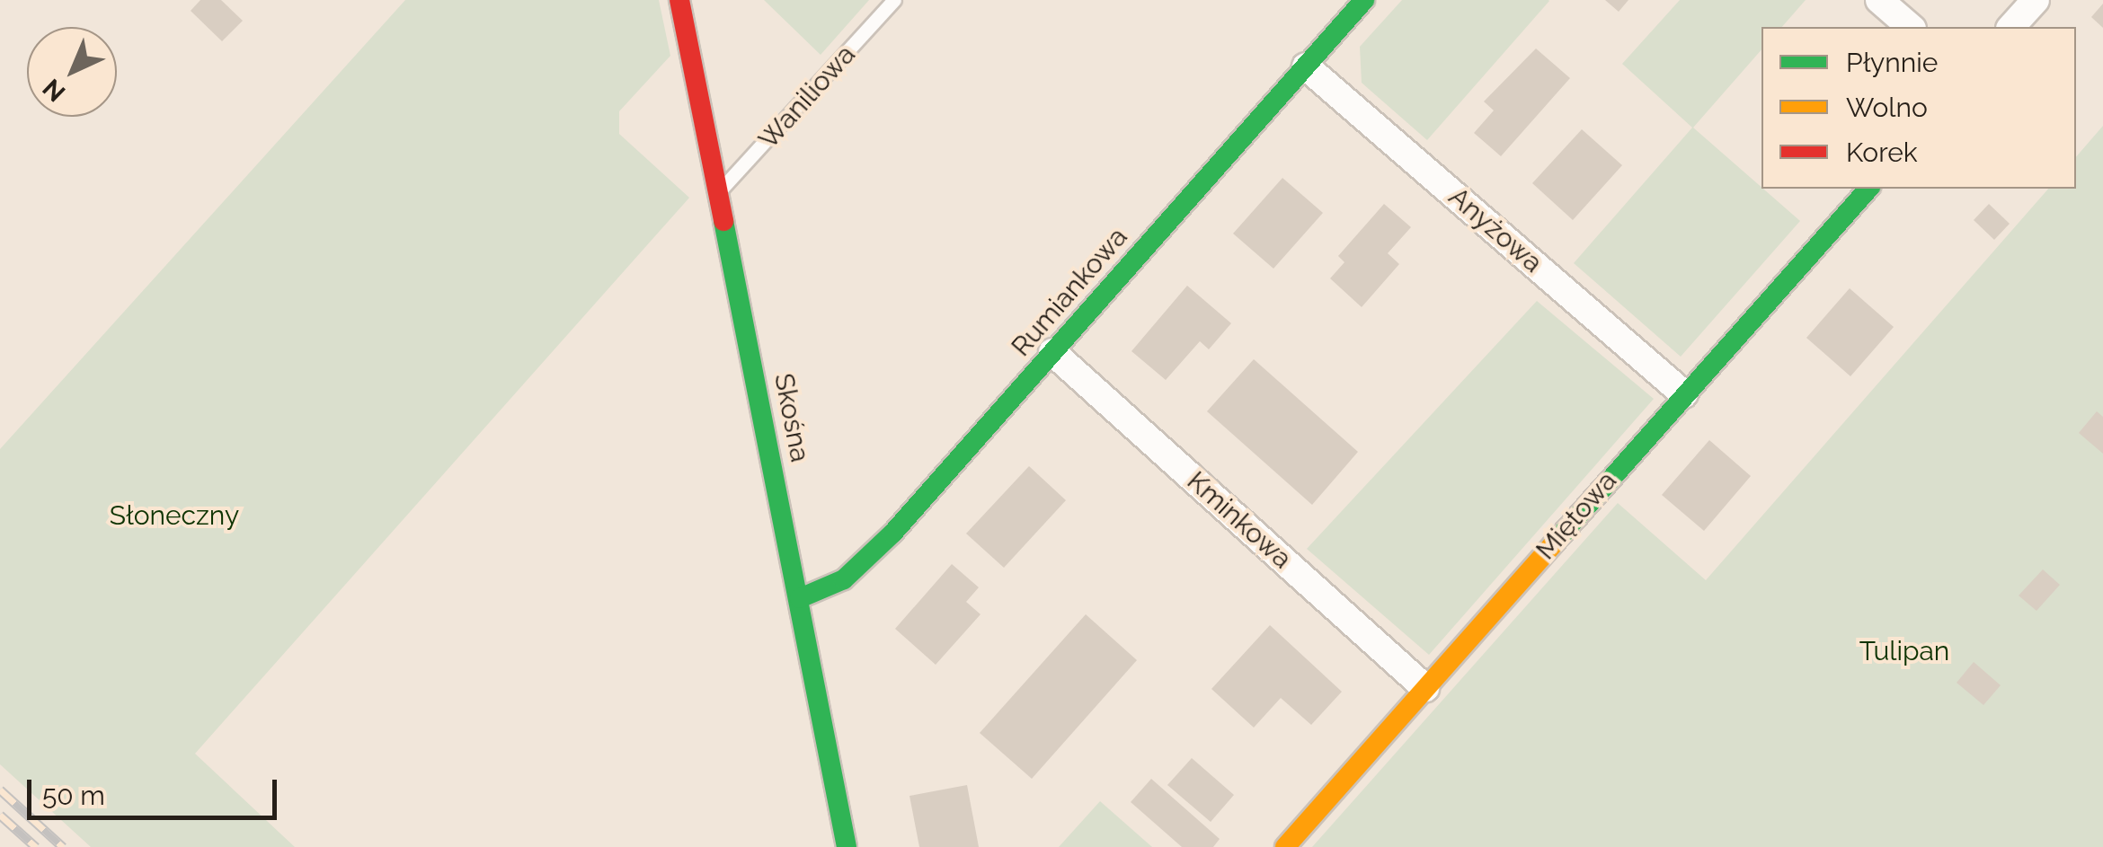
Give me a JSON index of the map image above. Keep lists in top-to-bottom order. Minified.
{"streets":{"street":["Anyżowa","Rumiankowa","Skośna","Miętowa","Kminkowa"],"lane":["Waniliowa"]},"crossings":[["Waniliowa","Skośna"],["Anyżowa","Rumiankowa"],["Anyżowa","Miętowa"],["Rumiankowa","Skośna"],["Rumiankowa","Kminkowa"],["Miętowa","Kminkowa"]],"parks":["Słoneczny","Tulipan"],"legend":["Płynnie","Wolno","Korek"],"scale_bar":"50 m","north":"bottom left"}
